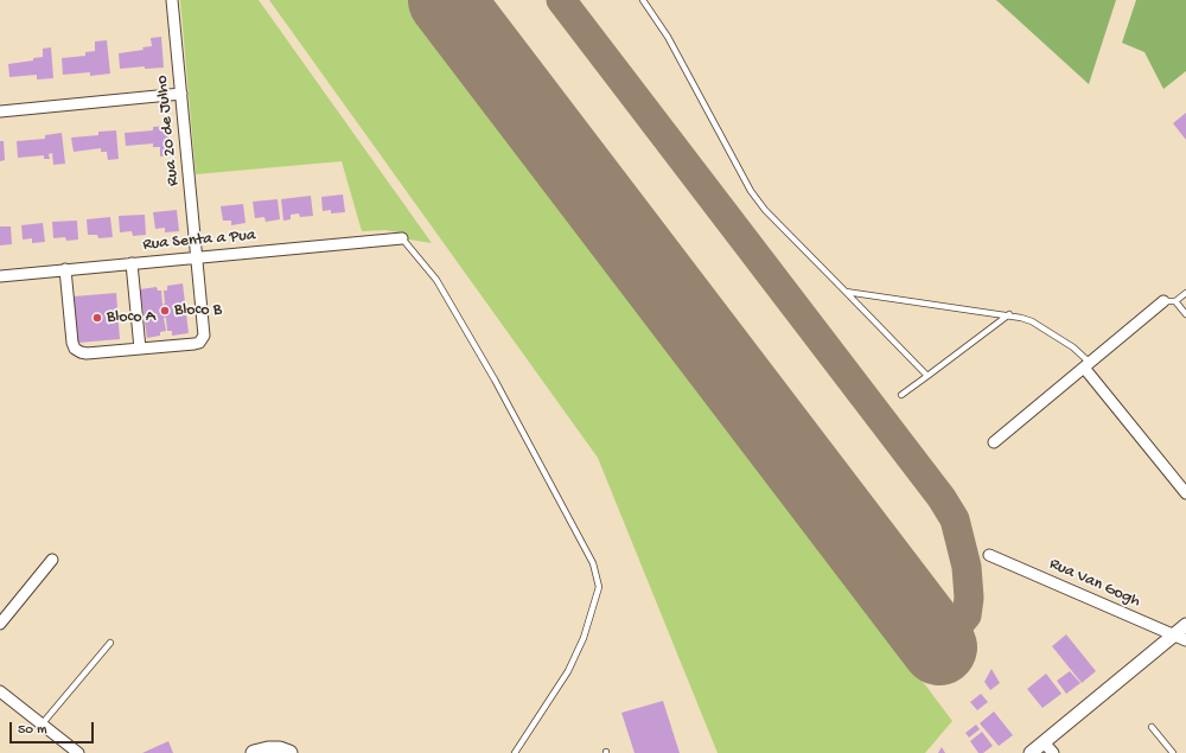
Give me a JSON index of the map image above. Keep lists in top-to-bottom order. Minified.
{"streets":{"street":["Rua 20 de Julho","Rua Senta a Pua","Rua Van Gogh"]},"crossings":[["Rua 20 de Julho","Rua Senta a Pua"]],"places":["Bloco B","Bloco A"],"scale_bar":"50 m"}
